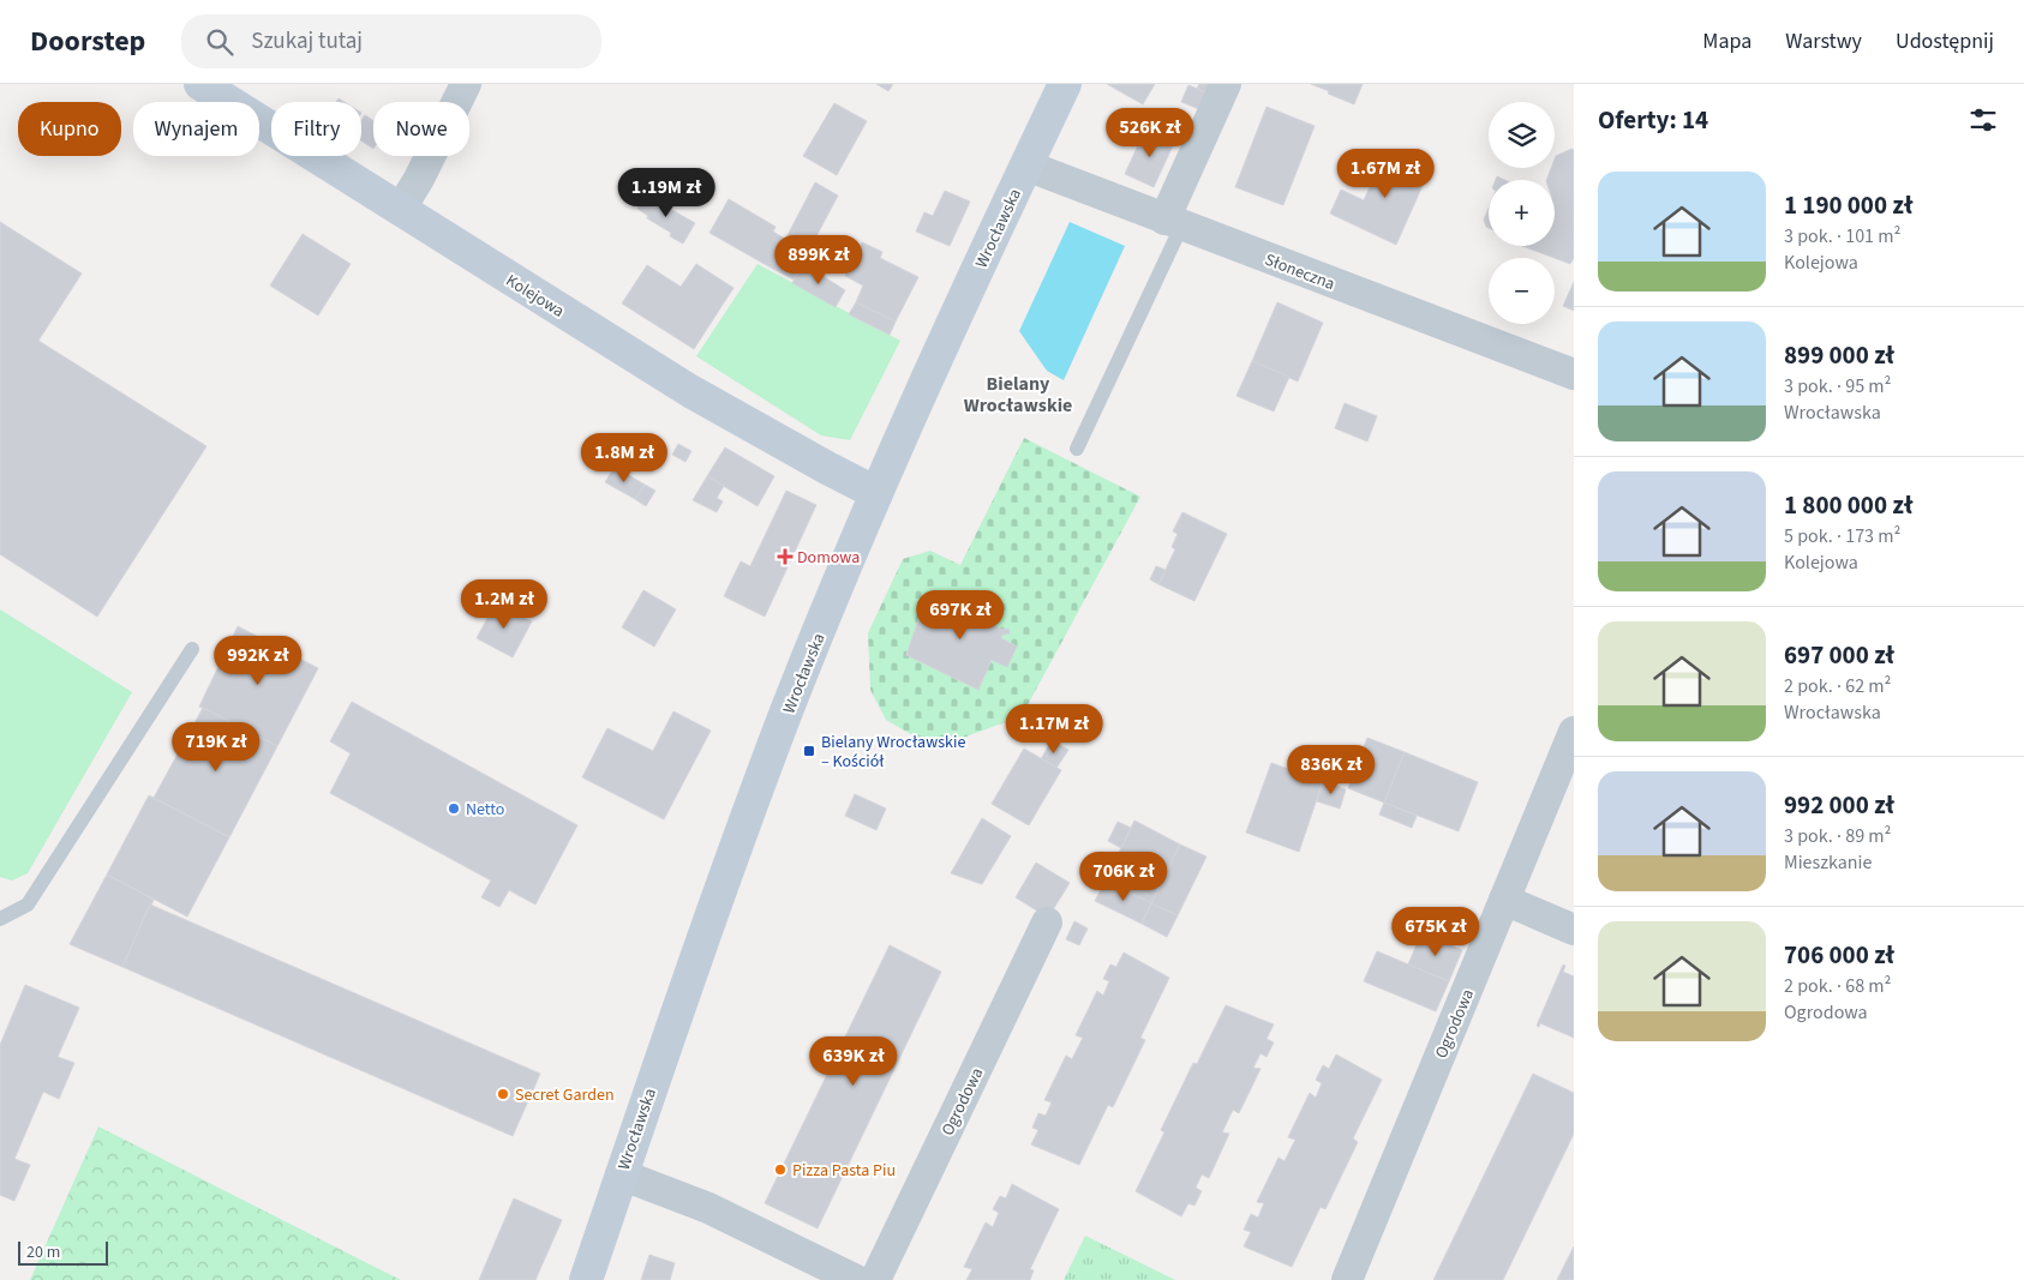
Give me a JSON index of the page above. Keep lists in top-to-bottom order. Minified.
{"streets":{"main road":["Wrocławska","Kolejowa"],"street":["Słoneczna","Ogrodowa"]},"crossings":[["Wrocławska","Słoneczna"],["Wrocławska","Kolejowa"]],"districts":["Bielany Wrocławskie"],"places":{"health":["Domowa"],"transit":["Bielany Wrocławskie – Kościół"],"other":["Netto","Secret Garden","Pizza Pasta Piu"]},"scale_bar":"20 m","page":{"header":"Doorstep","search":"Szukaj tutaj","nav":["Mapa","Warstwy","Udostępnij"],"heading":"Oferty: 14","map_buttons":["+","−"],"chip":["Kupno","Wynajem","Filtry","Nowe"],"price":["526K zł","1.67M zł","1.19M zł","899K zł","1.8M zł","1.2M zł","697K zł","992K zł","1.17M zł","719K zł","836K zł","706K zł","675K zł","639K zł"],"list":[{"name":"1 190 000 zł","note":"3 pok. · 101 m² · Kolejowa"},{"name":"899 000 zł","note":"3 pok. · 95 m² · Wrocławska"},{"name":"1 800 000 zł","note":"5 pok. · 173 m² · Kolejowa"},{"name":"697 000 zł","note":"2 pok. · 62 m² · Wrocławska"},{"name":"992 000 zł","note":"3 pok. · 89 m² · Mieszkanie"},{"name":"706 000 zł","note":"2 pok. · 68 m² · Ogrodowa"}],"scale":"20 m"}}
